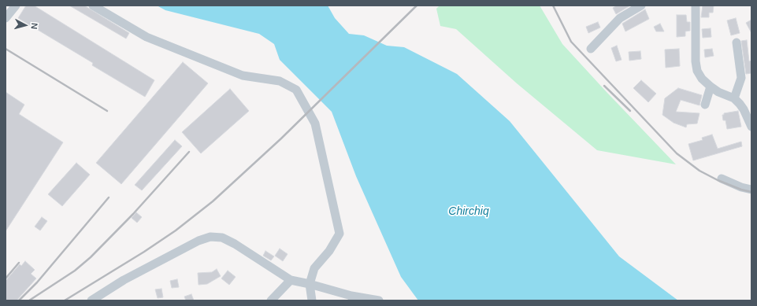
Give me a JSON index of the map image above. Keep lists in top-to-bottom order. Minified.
{"water":["Chirchiq"],"north":"right"}
